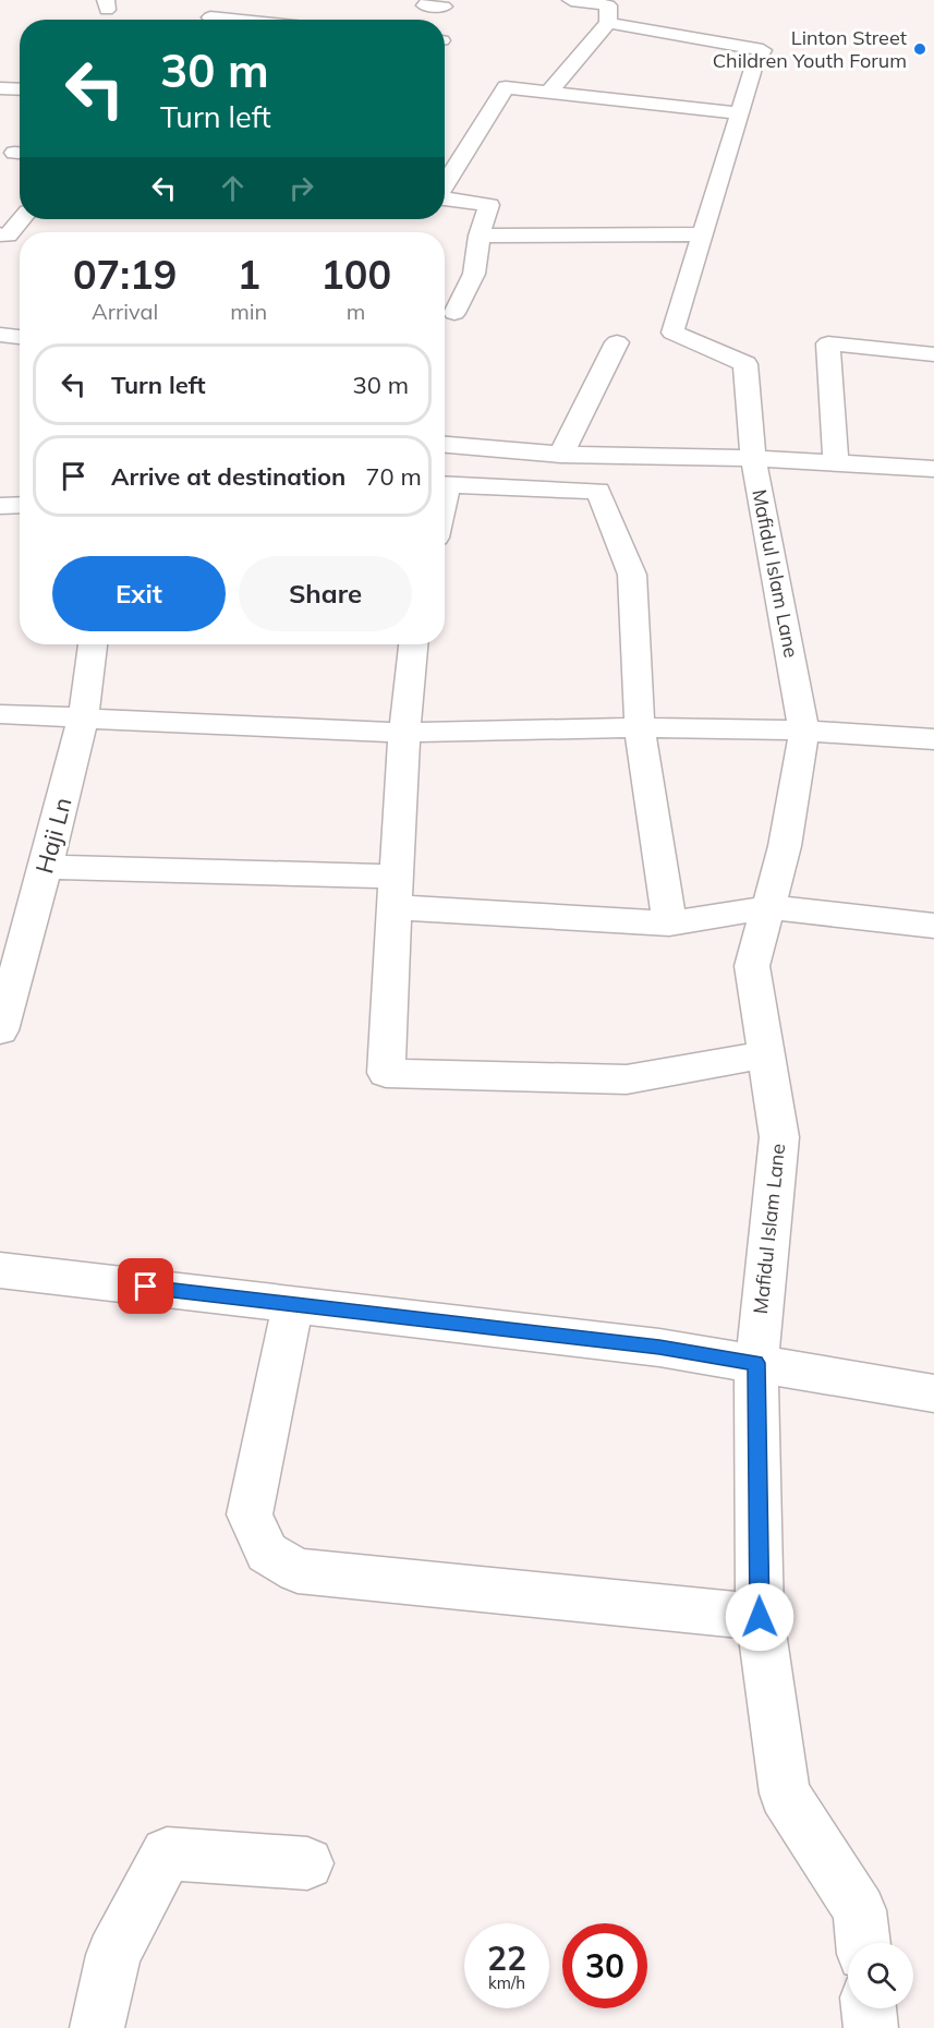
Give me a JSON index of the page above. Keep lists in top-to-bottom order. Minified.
{"streets":{"street":["Mafidul Islam Lane","Haji Ln"]},"places":["Linton Street Children Youth Forum"],"page":{"turn":["30 m","Turn left"],"eta":["07:19","Arrival","1","min","100","m"],"list":[{"name":"Turn left","value":"30 m"},{"name":"Arrive at destination","value":"70 m"}],"buttons":["Exit","Share"],"speed":"22 km/h","limit":"30"}}
